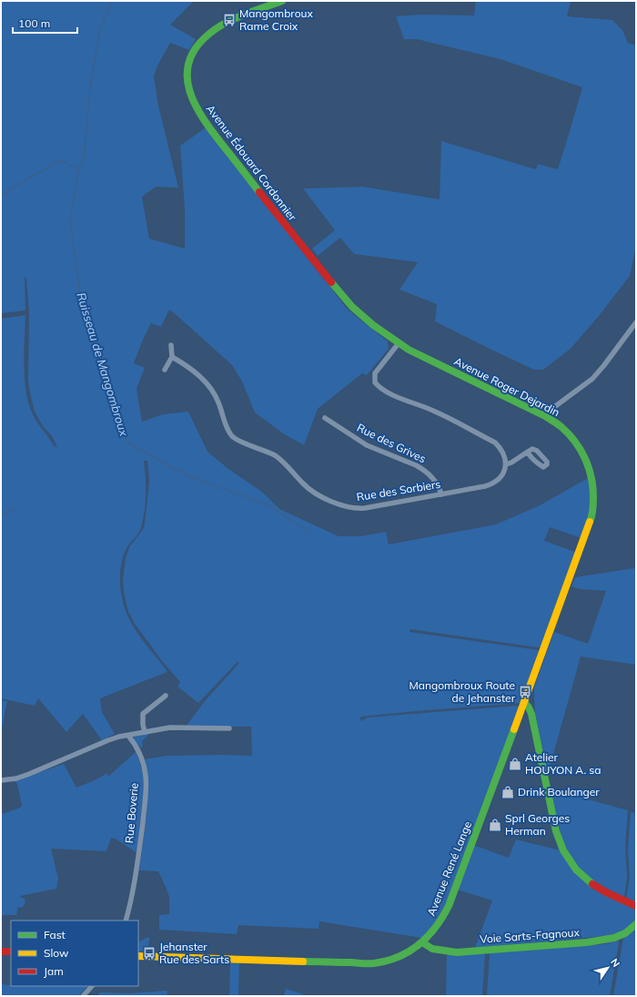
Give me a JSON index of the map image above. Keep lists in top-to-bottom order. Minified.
{"streets":{"main road":["Avenue Édouard Cordonnier","Avenue Roger Dejardin","Avenue René Lange","Voie Sarts-Fagnoux"],"street":["Rue des Grives","Rue des Sorbiers","Rue Boverie"]},"crossings":[["Avenue Édouard Cordonnier","Avenue Roger Dejardin"],["Avenue Roger Dejardin","Avenue René Lange"],["Rue des Grives","Rue des Sorbiers"],["Avenue René Lange","Voie Sarts-Fagnoux"]],"water":["Ruisseau de Mangombroux"],"places":{"bus stop":["Mangombroux Rame Croix","Mangombroux Route de Jehanster","Jehanster Rue des Sarts"],"shop":["Atelier HOUYON A. sa","Drink Boulanger","Sprl Georges Herman"]},"legend":["Fast","Slow","Jam"],"scale_bar":"100 m","north":"top right"}
